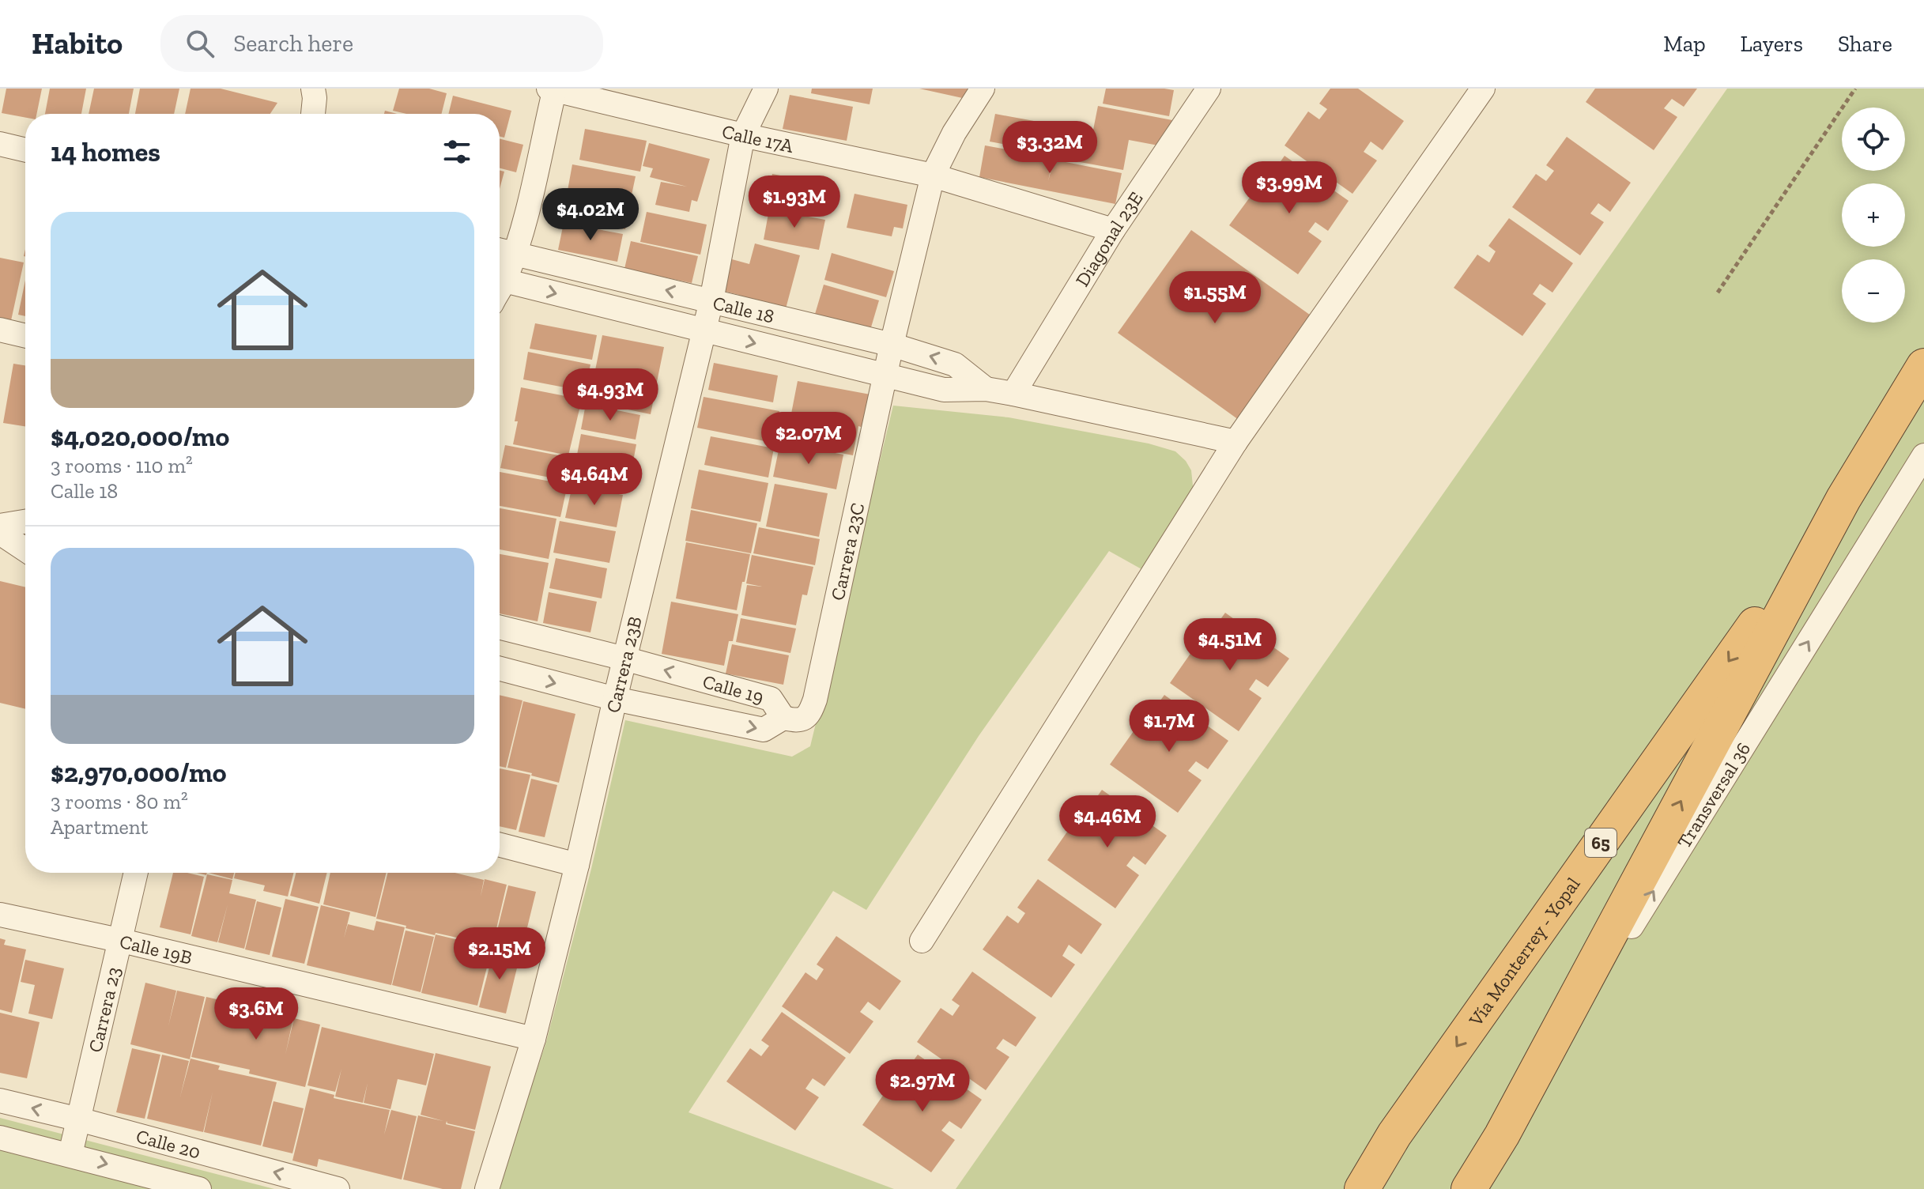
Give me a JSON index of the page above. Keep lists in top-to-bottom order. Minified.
{"streets":{"highway":["65","Vía Monterrey - Yopal"],"street":["Calle 17A","Diagonal 23E","Calle 18","Carrera 23C","Carrera 23B","Calle 19","Transversal 36","Calle 19B","Carrera 23","Calle 20"]},"crossings":[["Calle 17A","Diagonal 23E"],["Calle 17A","Carrera 23C"],["Calle 17A","Carrera 23B"],["Diagonal 23E","Calle 18"],["Calle 18","Carrera 23C"],["Calle 18","Carrera 23B"],["Carrera 23C","Calle 19"],["Carrera 23B","Calle 19"],["Carrera 23B","Calle 19B"],["Transversal 36","Vía Monterrey - Yopal"],["Calle 19B","Carrera 23"],["Carrera 23","Calle 20"]],"one_way":["Transversal 36"],"page":{"header":"Habito","search":"Search here","nav":["Map","Layers","Share"],"map_buttons":["+","−"],"heading":"14 homes","price":["$3.32M","$3.99M","$1.93M","$4.02M","$1.55M","$4.93M","$2.07M","$4.64M","$4.51M","$1.7M","$4.46M","$2.15M","$3.6M","$2.97M"],"list":[{"name":"$4,020,000/mo","note":"3 rooms · 110 m² · Calle 18"},{"name":"$2,970,000/mo","note":"3 rooms · 80 m² · Apartment"}]}}
